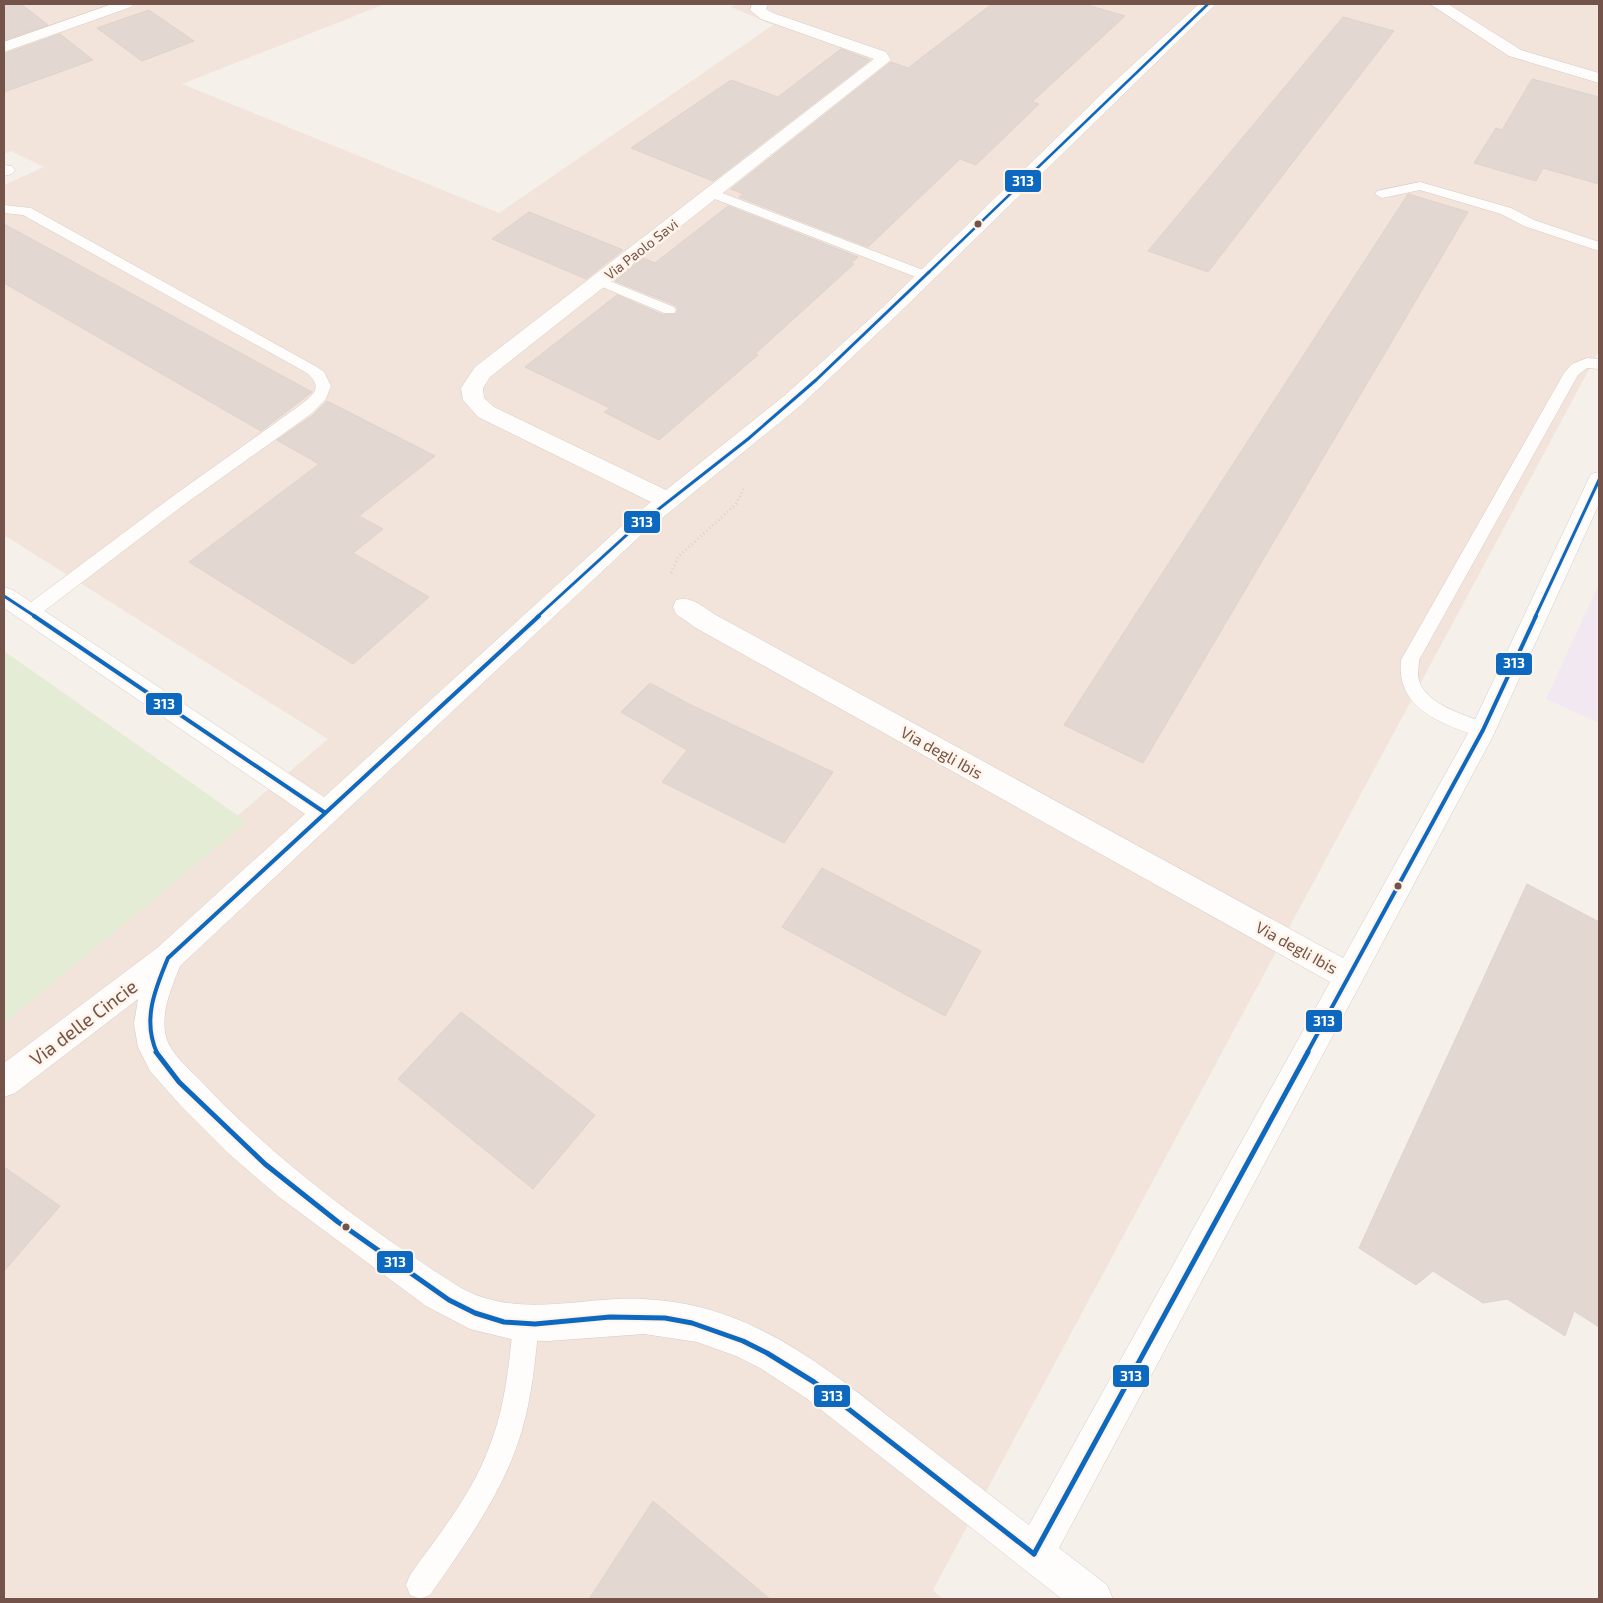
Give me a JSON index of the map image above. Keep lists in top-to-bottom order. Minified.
{"streets":{"street":["Via Paolo Savi","Via degli Ibis","Via delle Cincie"]},"lines":["transit line 313"]}
